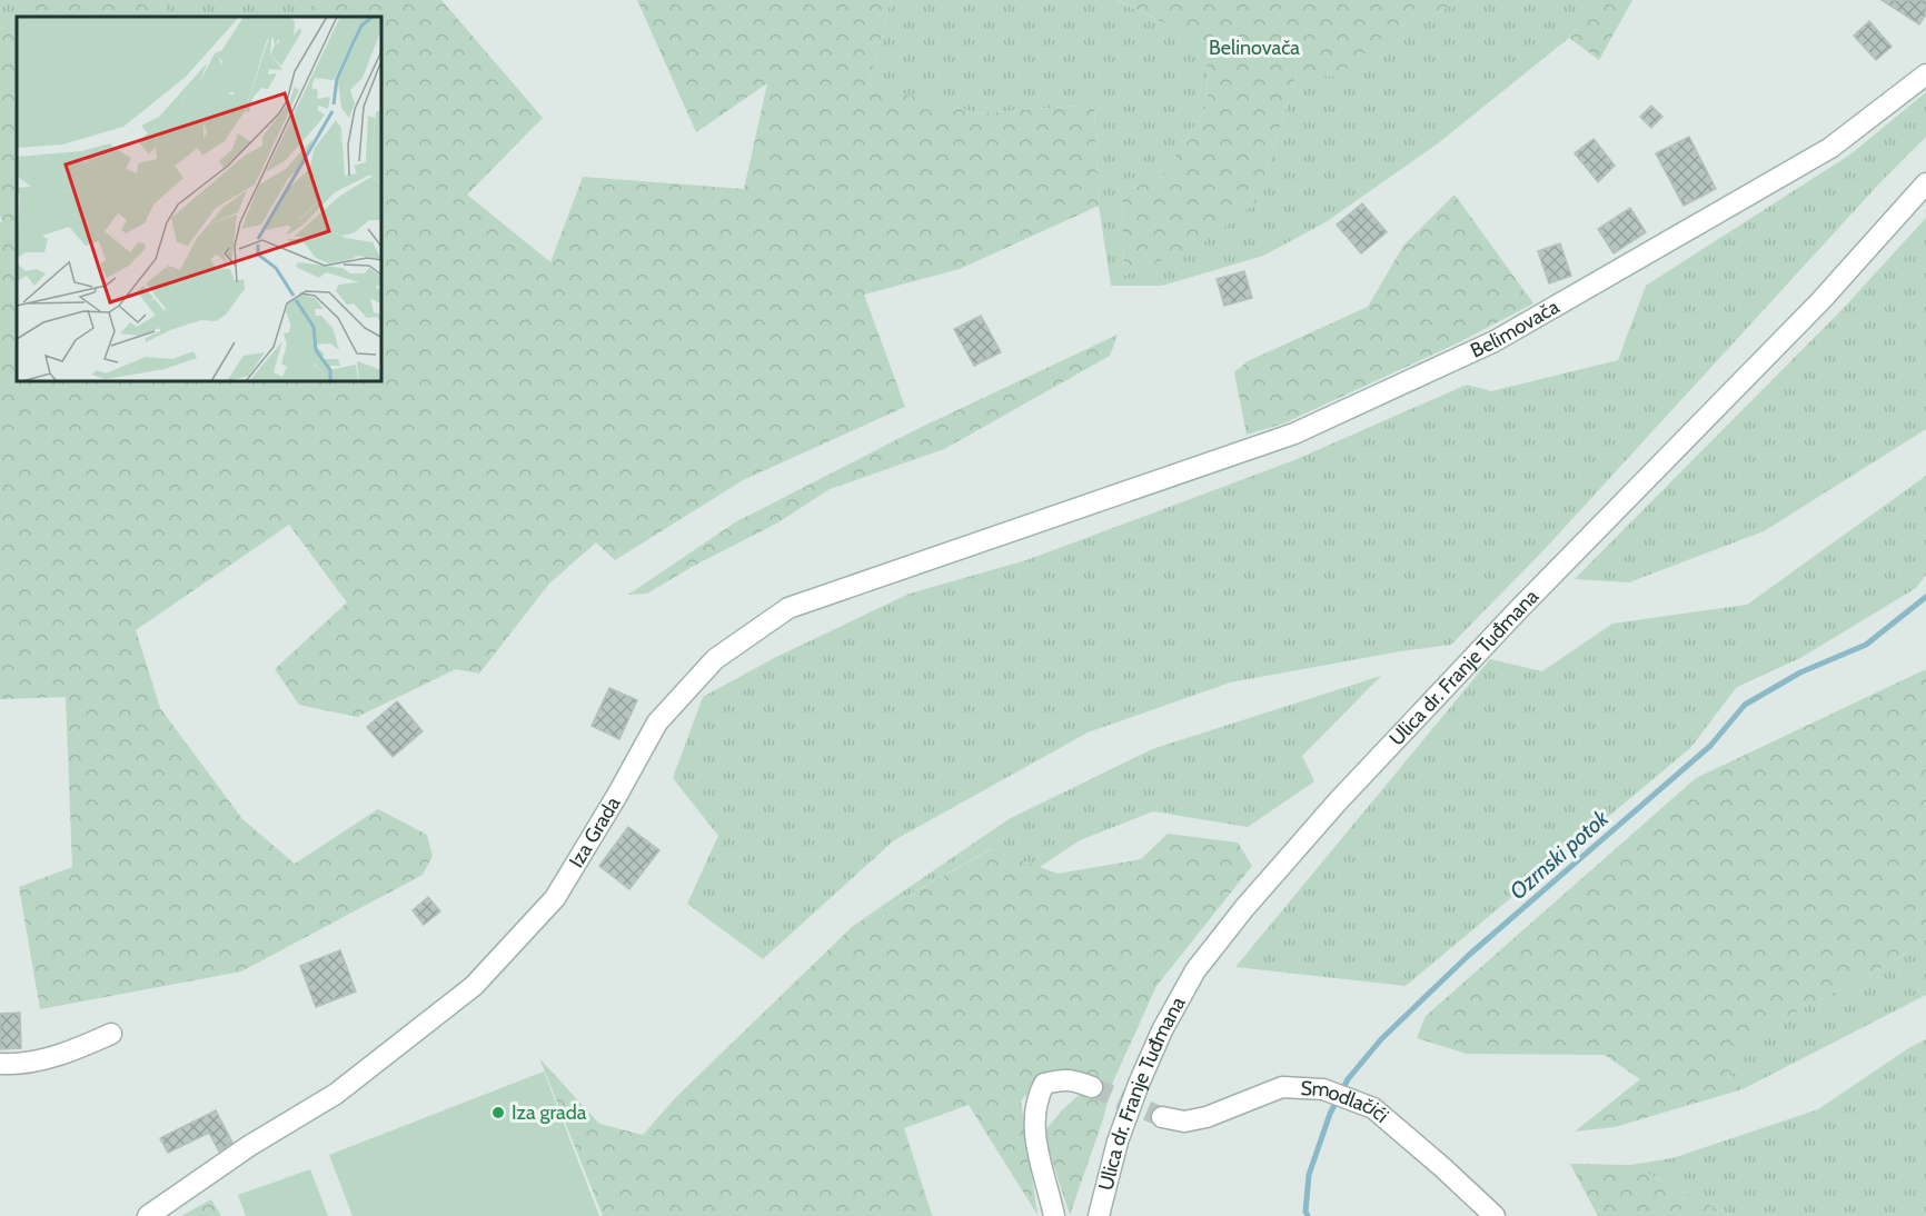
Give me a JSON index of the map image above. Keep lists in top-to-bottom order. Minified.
{"streets":{"street":["Belimovača","Ulica dr. Franje Tuđmana","Iza Grada","Smodlačići"]},"crossings":[["Belimovača","Iza Grada"]],"water":["Ozrnski potok"],"parks":["Belinovača"],"places":["Iza grada"]}
